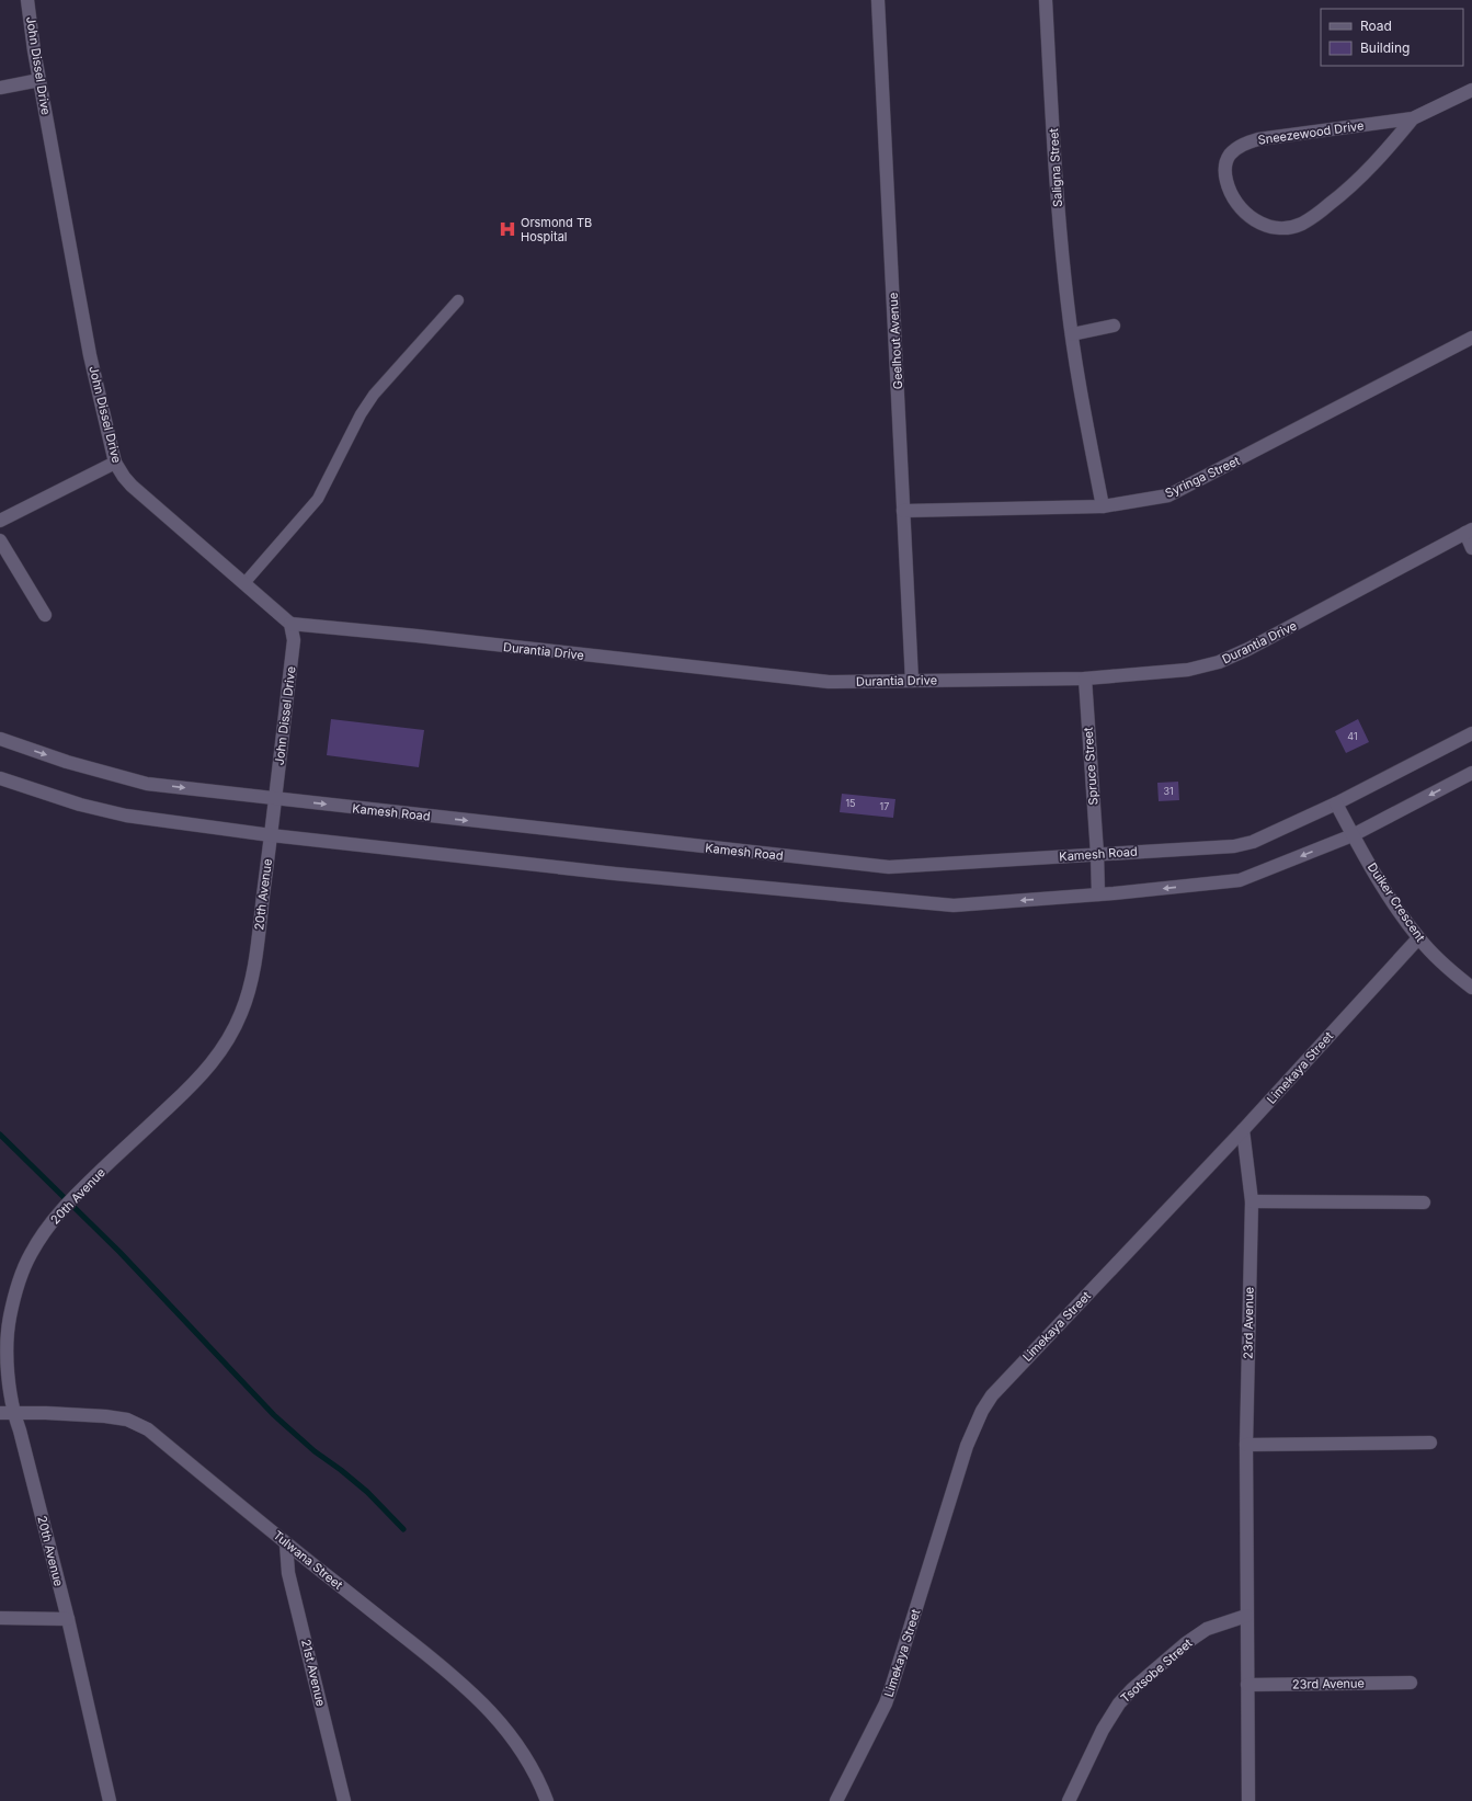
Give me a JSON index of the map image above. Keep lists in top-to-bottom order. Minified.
{"streets":{"street":["John Dissel Drive","Sneezewood Drive","Saligna Street","Geelhout Avenue","Syringa Street","Durantia Drive","Spruce Street","Kamesh Road","20th Avenue","Duiker Crescent","Limekaya Street","23rd Avenue","Tulwana Street","Tsotsobe Street","21st Avenue"]},"crossings":[["John Dissel Drive","Durantia Drive"],["John Dissel Drive","Kamesh Road"],["John Dissel Drive","20th Avenue"],["Saligna Street","Syringa Street"],["Geelhout Avenue","Syringa Street"],["Geelhout Avenue","Durantia Drive"],["Durantia Drive","Spruce Street"],["Spruce Street","Kamesh Road"],["Kamesh Road","Duiker Crescent"],["20th Avenue","Tulwana Street"],["Duiker Crescent","Limekaya Street"],["Limekaya Street","23rd Avenue"],["23rd Avenue","Tsotsobe Street"],["Tulwana Street","21st Avenue"]],"places":{"hospital":["Orsmond TB Hospital"]},"house_numbers":["41","31","15","17"],"legend":["Road","Building"]}
